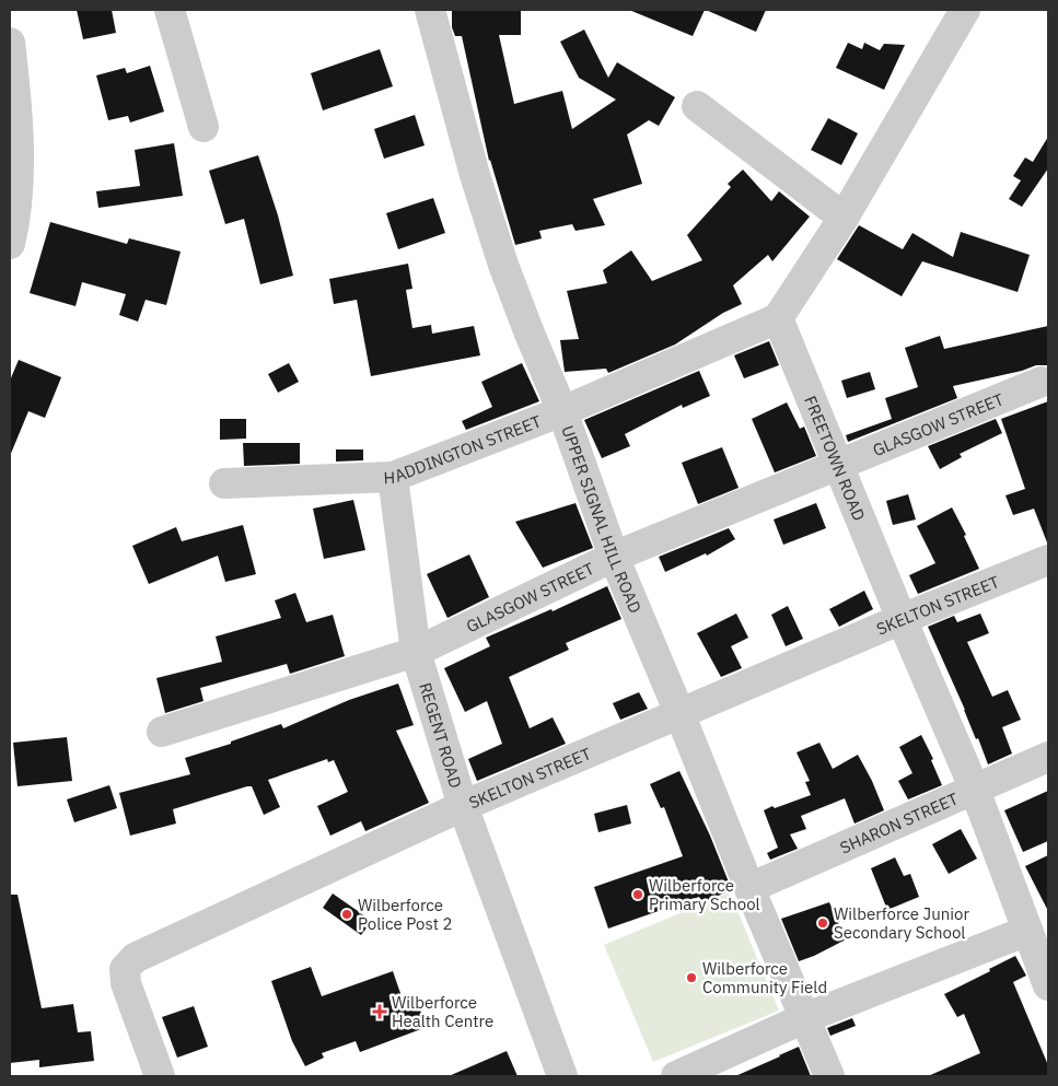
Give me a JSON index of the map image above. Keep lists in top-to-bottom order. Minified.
{"streets":{"street":["GLASGOW STREET","HADDINGTON STREET","FREETOWN ROAD","UPPER SIGNAL HILL ROAD","SKELTON STREET","REGENT ROAD","SHARON STREET"]},"crossings":[["GLASGOW STREET","FREETOWN ROAD"],["GLASGOW STREET","UPPER SIGNAL HILL ROAD"],["GLASGOW STREET","REGENT ROAD"],["HADDINGTON STREET","FREETOWN ROAD"],["HADDINGTON STREET","UPPER SIGNAL HILL ROAD"],["HADDINGTON STREET","REGENT ROAD"],["FREETOWN ROAD","SKELTON STREET"],["FREETOWN ROAD","SHARON STREET"],["UPPER SIGNAL HILL ROAD","SKELTON STREET"],["UPPER SIGNAL HILL ROAD","SHARON STREET"],["SKELTON STREET","REGENT ROAD"]],"places":{"other":["Wilberforce Primary School","Wilberforce Police Post 2","Wilberforce Junior Secondary School","Wilberforce Community Field"],"health":["Wilberforce Health Centre"]}}
